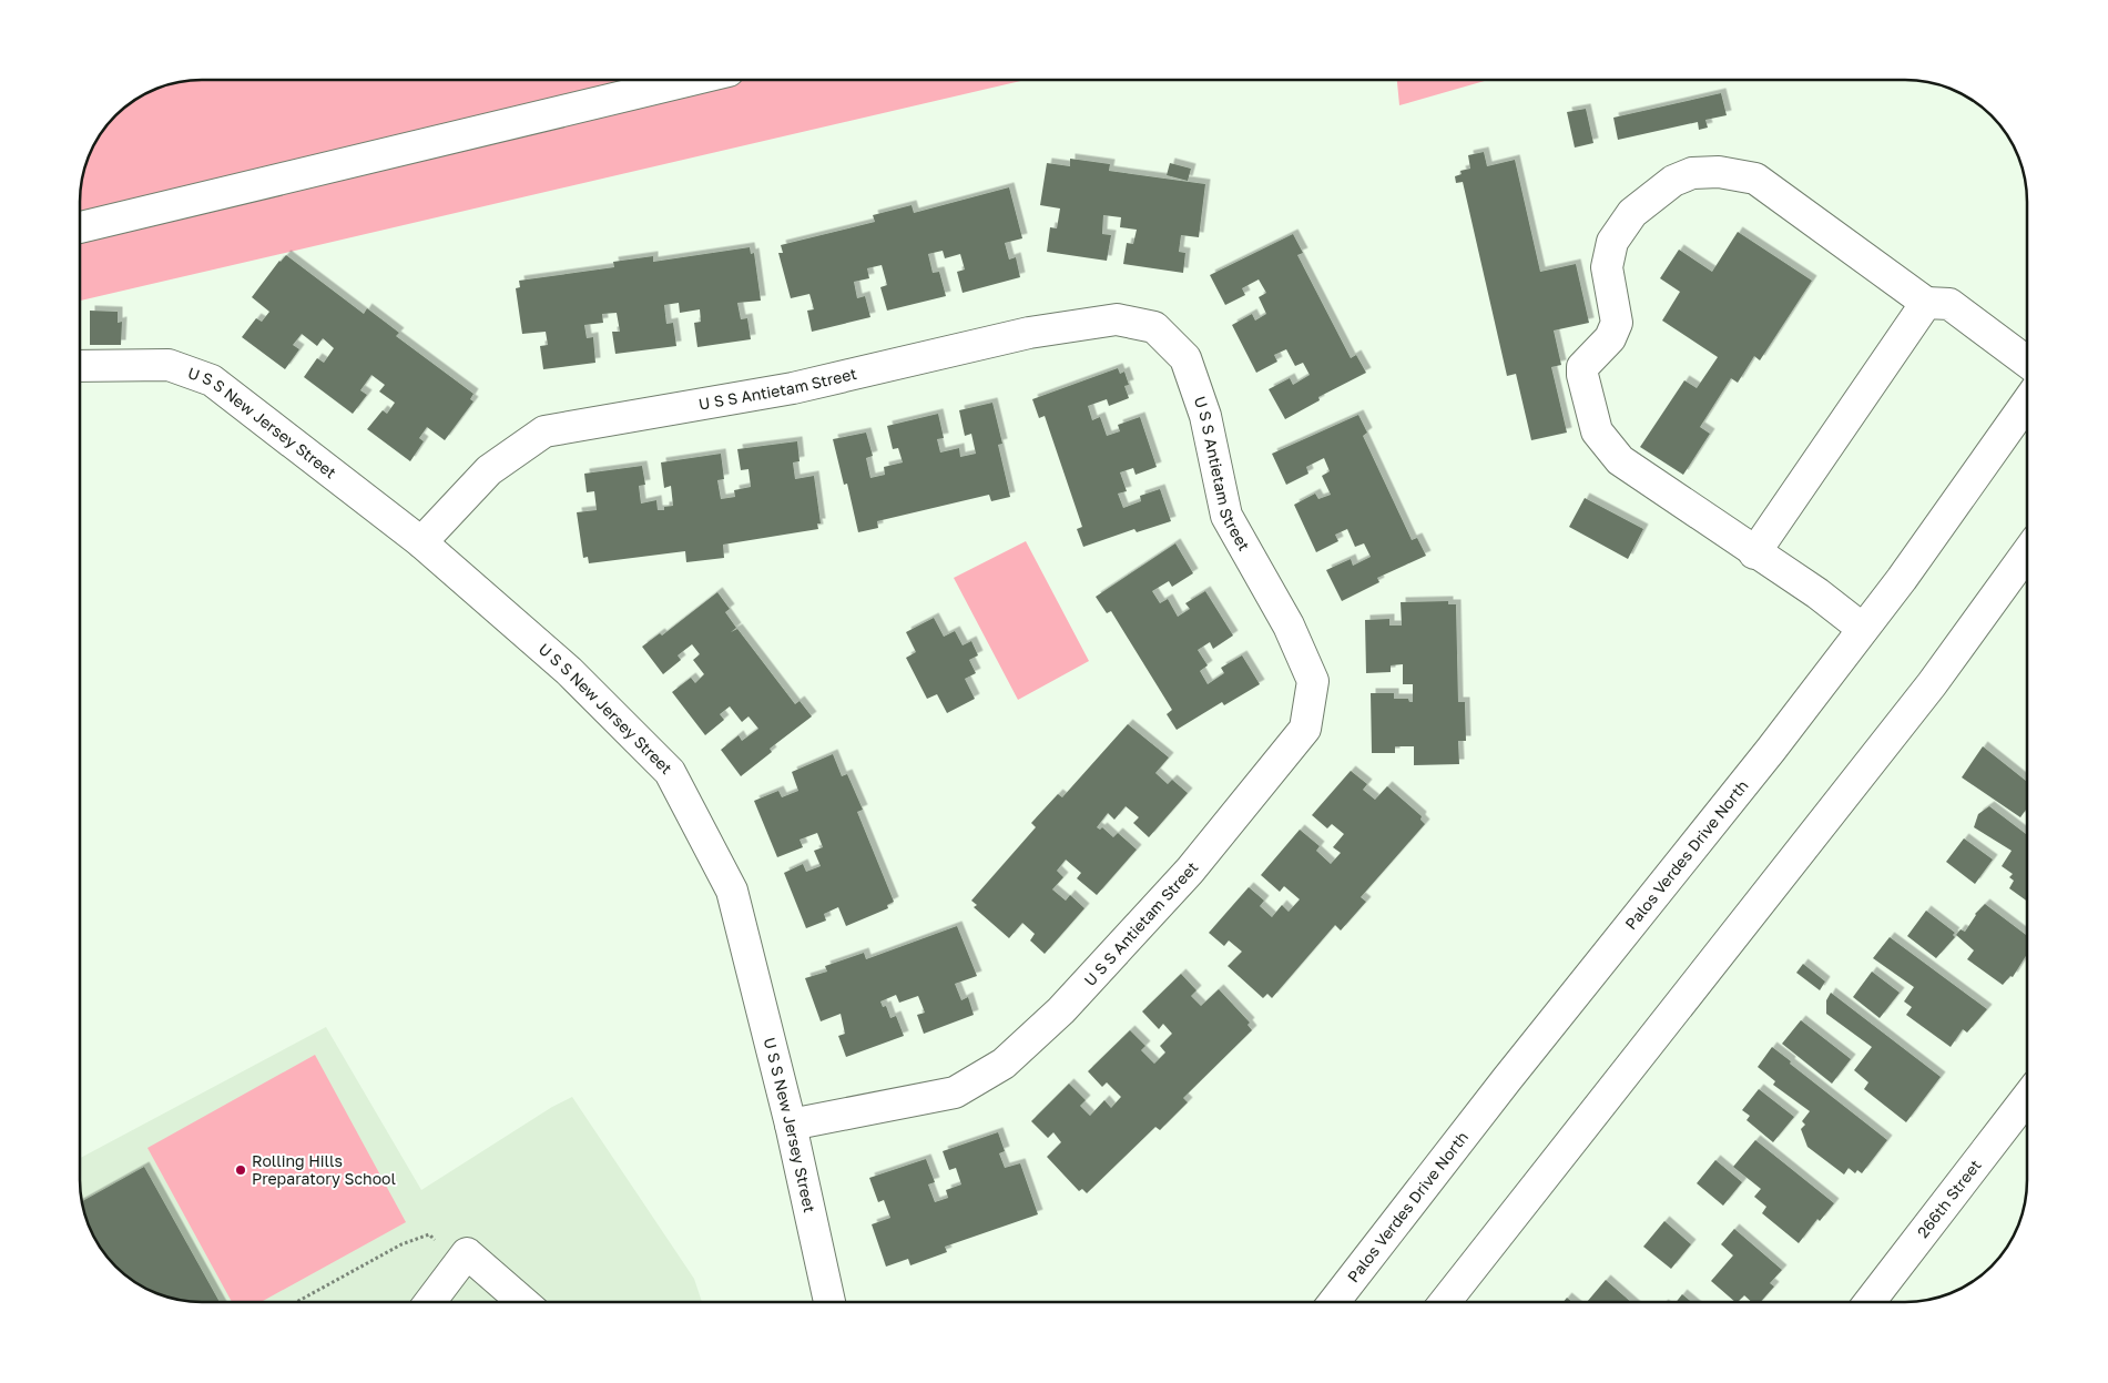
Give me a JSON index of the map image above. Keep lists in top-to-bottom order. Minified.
{"streets":{"street":["U S S Antietam Street","U S S New Jersey Street","Palos Verdes Drive North","266th Street"]},"crossings":[["U S S Antietam Street","U S S New Jersey Street"]],"places":["Rolling Hills Preparatory School"]}
